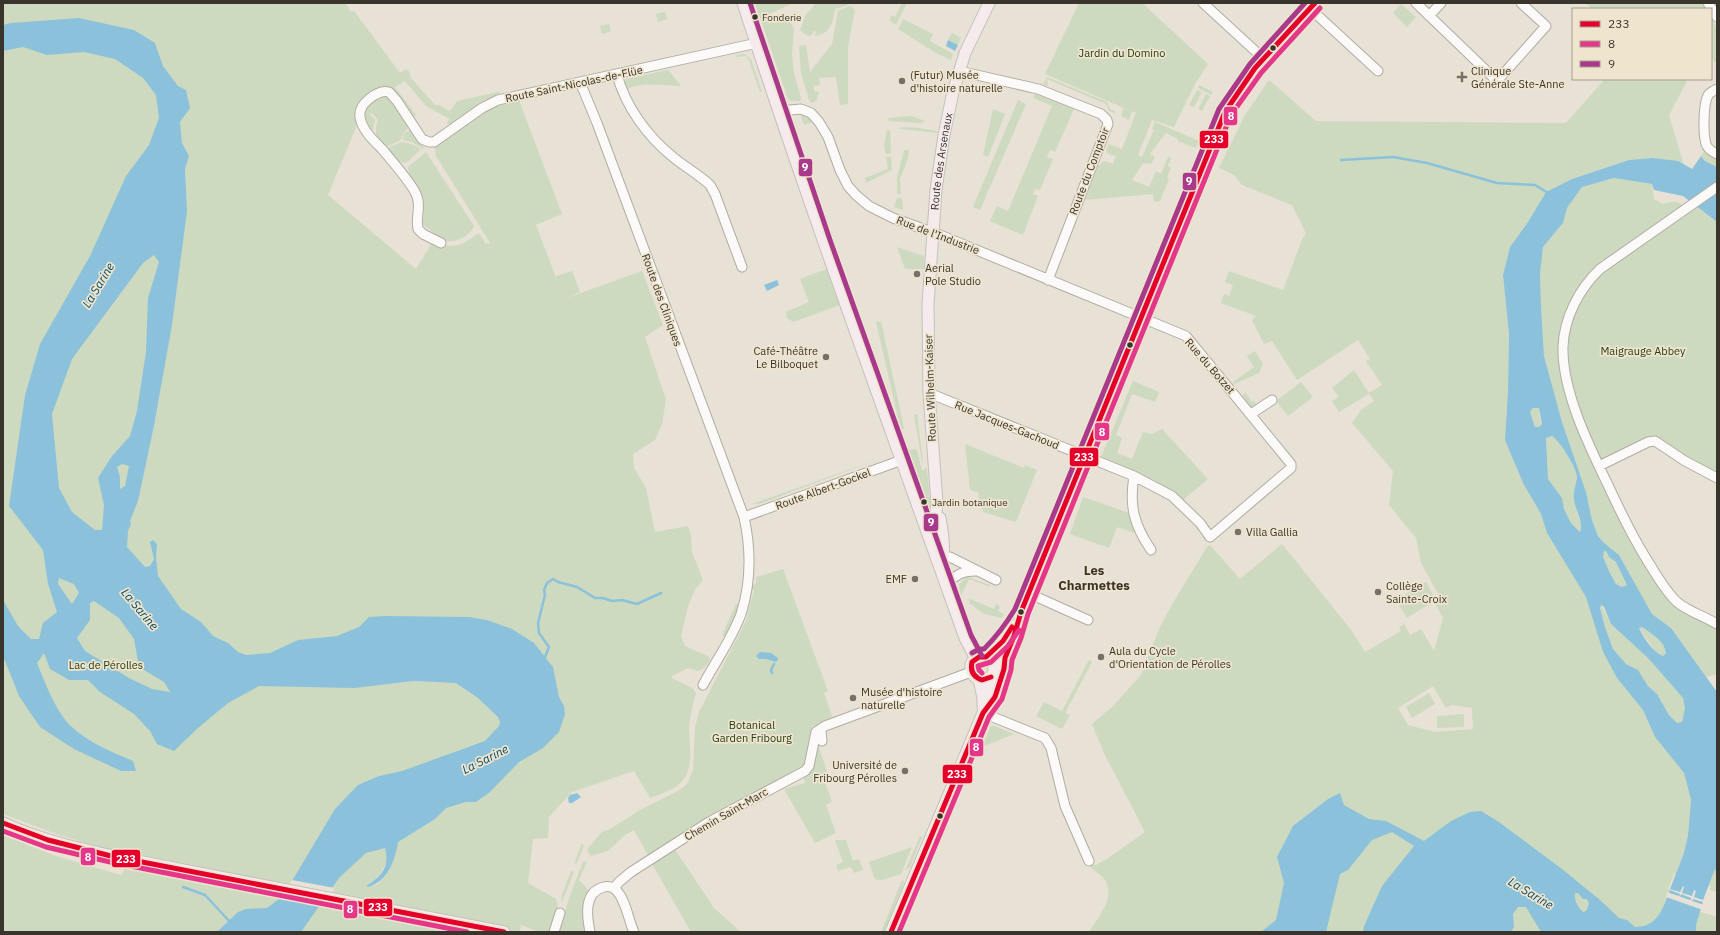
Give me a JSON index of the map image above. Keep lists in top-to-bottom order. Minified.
{"streets":{"main road":["Route des Arsenaux","Route Wilhelm-Kaiser"],"street":["Route Saint-Nicolas-de-Flüe","Route du Comptoir","Rue de l'Industrie","Route des Cliniques","Rue du Botzet","Rue Jacques-Gachoud","Route Albert-Gockel","Chemin Saint-Marc"]},"crossings":[["Route Saint-Nicolas-de-Flüe","Route des Cliniques"],["Route des Arsenaux","Route du Comptoir"],["Route des Arsenaux","Rue de l'Industrie"],["Route des Arsenaux","Route Wilhelm-Kaiser"],["Route du Comptoir","Rue de l'Industrie"],["Rue de l'Industrie","Rue du Botzet"],["Rue de l'Industrie","Route Wilhelm-Kaiser"],["Route des Cliniques","Route Albert-Gockel"],["Rue du Botzet","Rue Jacques-Gachoud"],["Route Wilhelm-Kaiser","Rue Jacques-Gachoud"]],"districts":["Les Charmettes"],"water":["La Sarine"],"parks":["Jardin du Domino","Maigrauge Abbey","Lac de Pérolles","Botanical Garden Fribourg"],"places":{"other":["Fonderie","(Futur) Musée d'histoire naturelle","Aerial Pole Studio","Café-Théâtre Le Bilboquet","Jardin botanique","Villa Gallia","EMF","Collège Sainte-Croix","Aula du Cycle d'Orientation de Pérolles","Musée d'histoire naturelle","Université de Fribourg Pérolles"],"health":["Clinique Générale Ste-Anne"]},"lines":["transit line 233","transit line 9","transit line 8"],"legend":["233","8","9"]}
